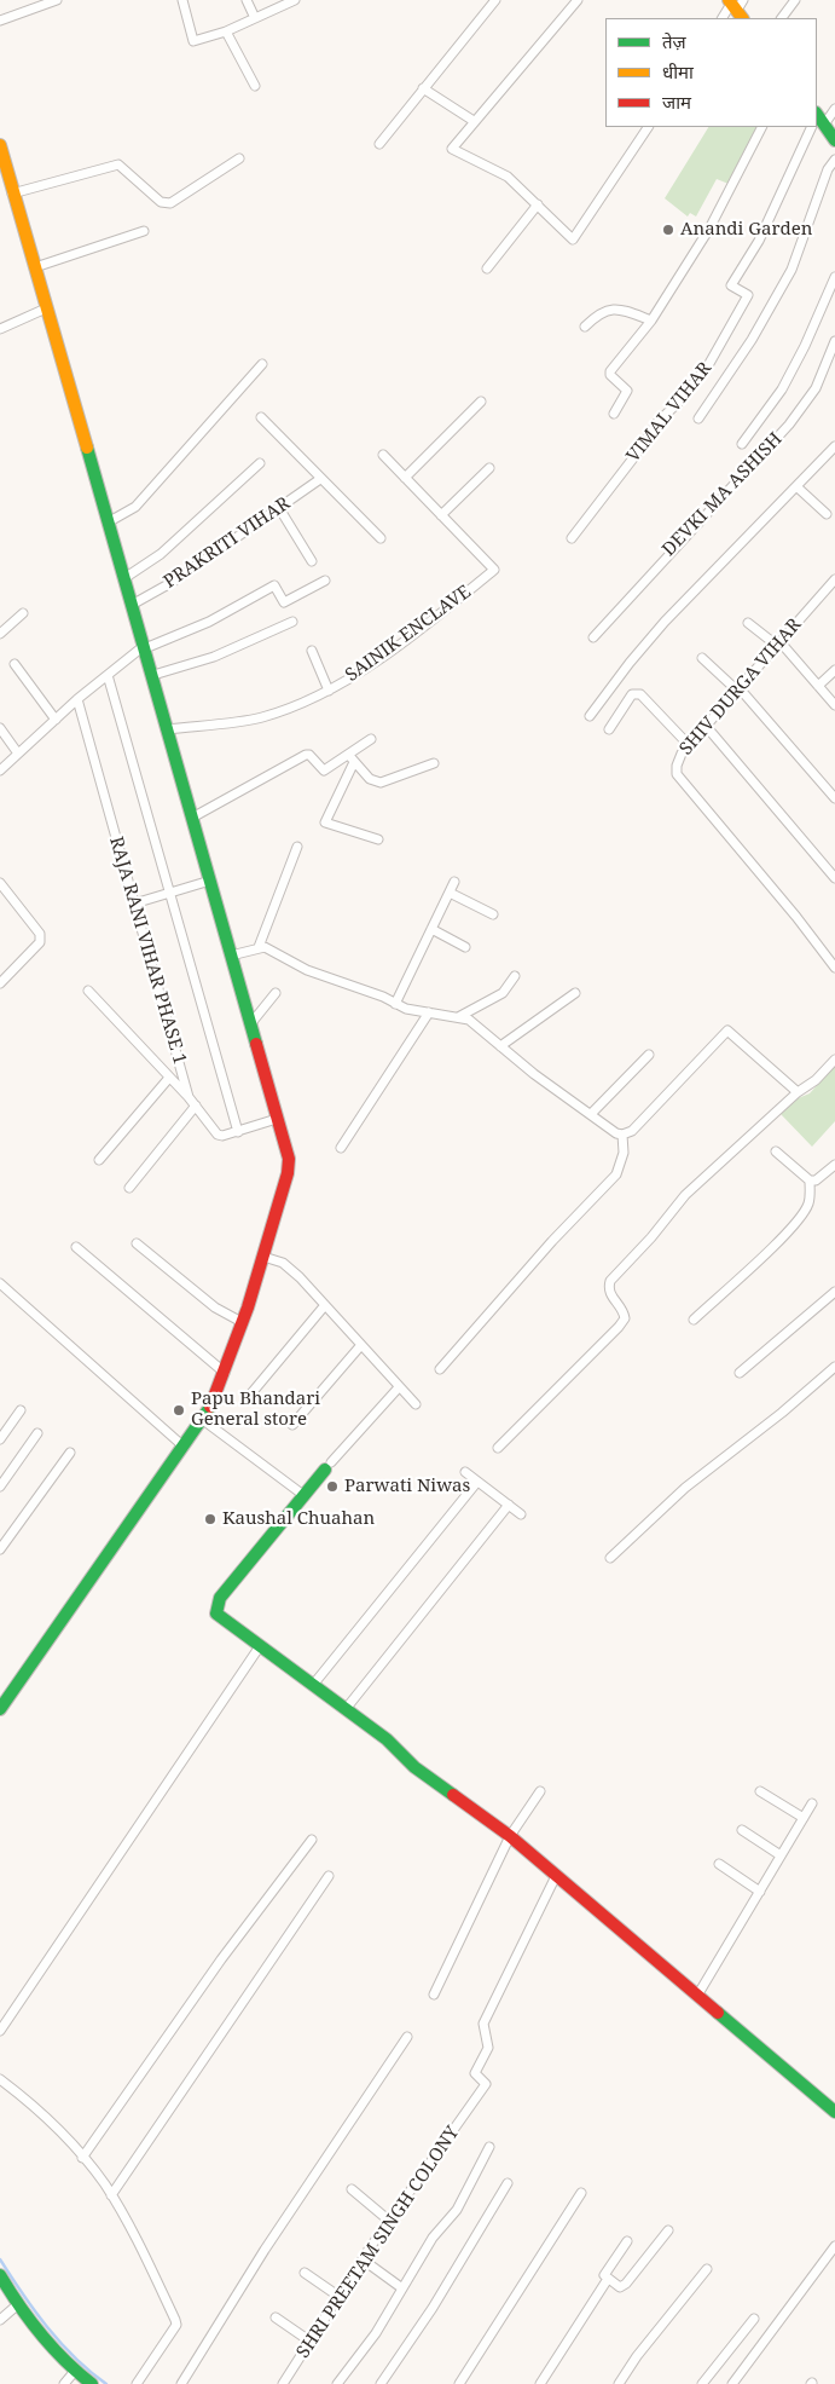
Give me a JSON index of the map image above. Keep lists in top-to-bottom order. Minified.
{"streets":{"street":["VIMAL VIHAR","DEVKI MA ASHISH","PRAKRITI VIHAR","SAINIK ENCLAVE","SHIV DURGA VIHAR","RAJA RANI VIHAR PHASE 1","SHRI PREETAM SINGH COLONY"]},"places":["Anandi Garden","Papu Bhandari General store","Parwati Niwas","Kaushal Chuahan"],"legend":["तेज़","धीमा","जाम"]}
